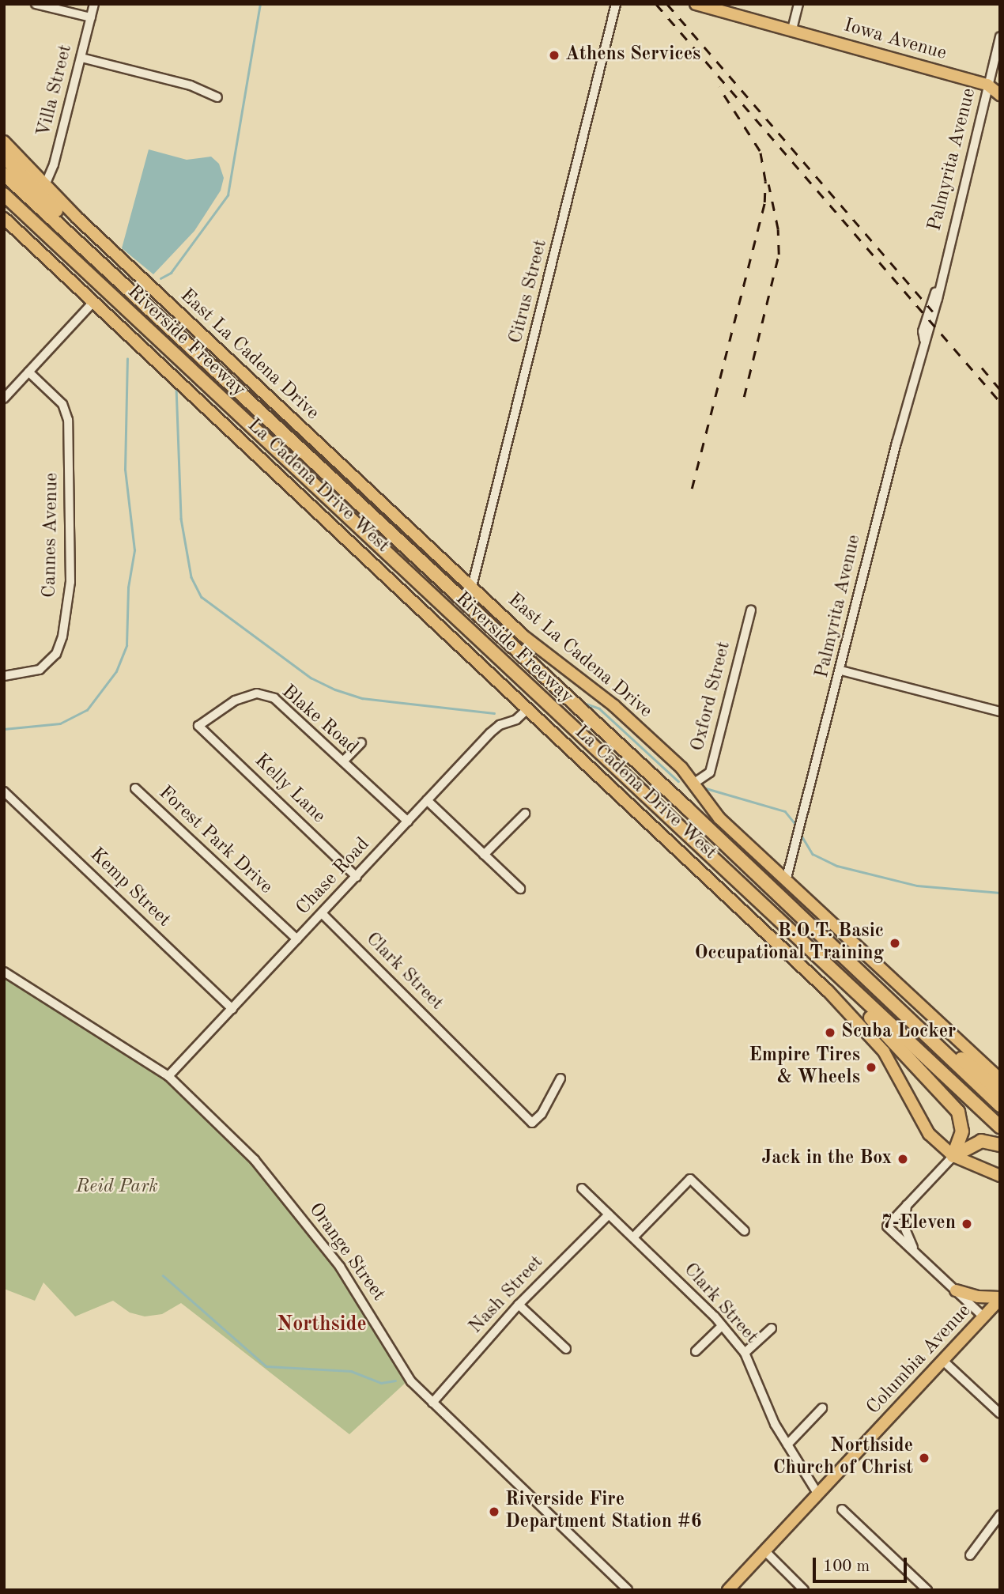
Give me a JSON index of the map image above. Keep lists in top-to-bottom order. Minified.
{"streets":{"highway":["Riverside Freeway"],"main road":["Iowa Avenue","East La Cadena Drive","La Cadena Drive West","Columbia Avenue"],"street":["Villa Street","Palmyrita Avenue","Citrus Street","Cannes Avenue","Oxford Street","Blake Road","Kelly Lane","Forest Park Drive","Chase Road","Kemp Street","Clark Street","Orange Street","Nash Street"]},"crossings":[["Iowa Avenue","Palmyrita Avenue"],["Villa Street","East La Cadena Drive"],["Palmyrita Avenue","East La Cadena Drive"],["Citrus Street","East La Cadena Drive"],["East La Cadena Drive","Oxford Street"],["La Cadena Drive West","Chase Road"],["Blake Road","Kelly Lane"],["Blake Road","Chase Road"],["Kelly Lane","Chase Road"],["Forest Park Drive","Chase Road"],["Chase Road","Kemp Street"],["Chase Road","Clark Street"],["Chase Road","Orange Street"],["Clark Street","Nash Street"],["Clark Street","Columbia Avenue"],["Orange Street","Nash Street"]],"districts":["Northside"],"parks":["Reid Park"],"places":["Athens Services","B.O.T. Basic Occupational Training","Scuba Locker","Empire Tires & Wheels","Jack in the Box","7-Eleven","Northside Church of Christ","Riverside Fire Department Station #6"],"scale_bar":"100 m"}
